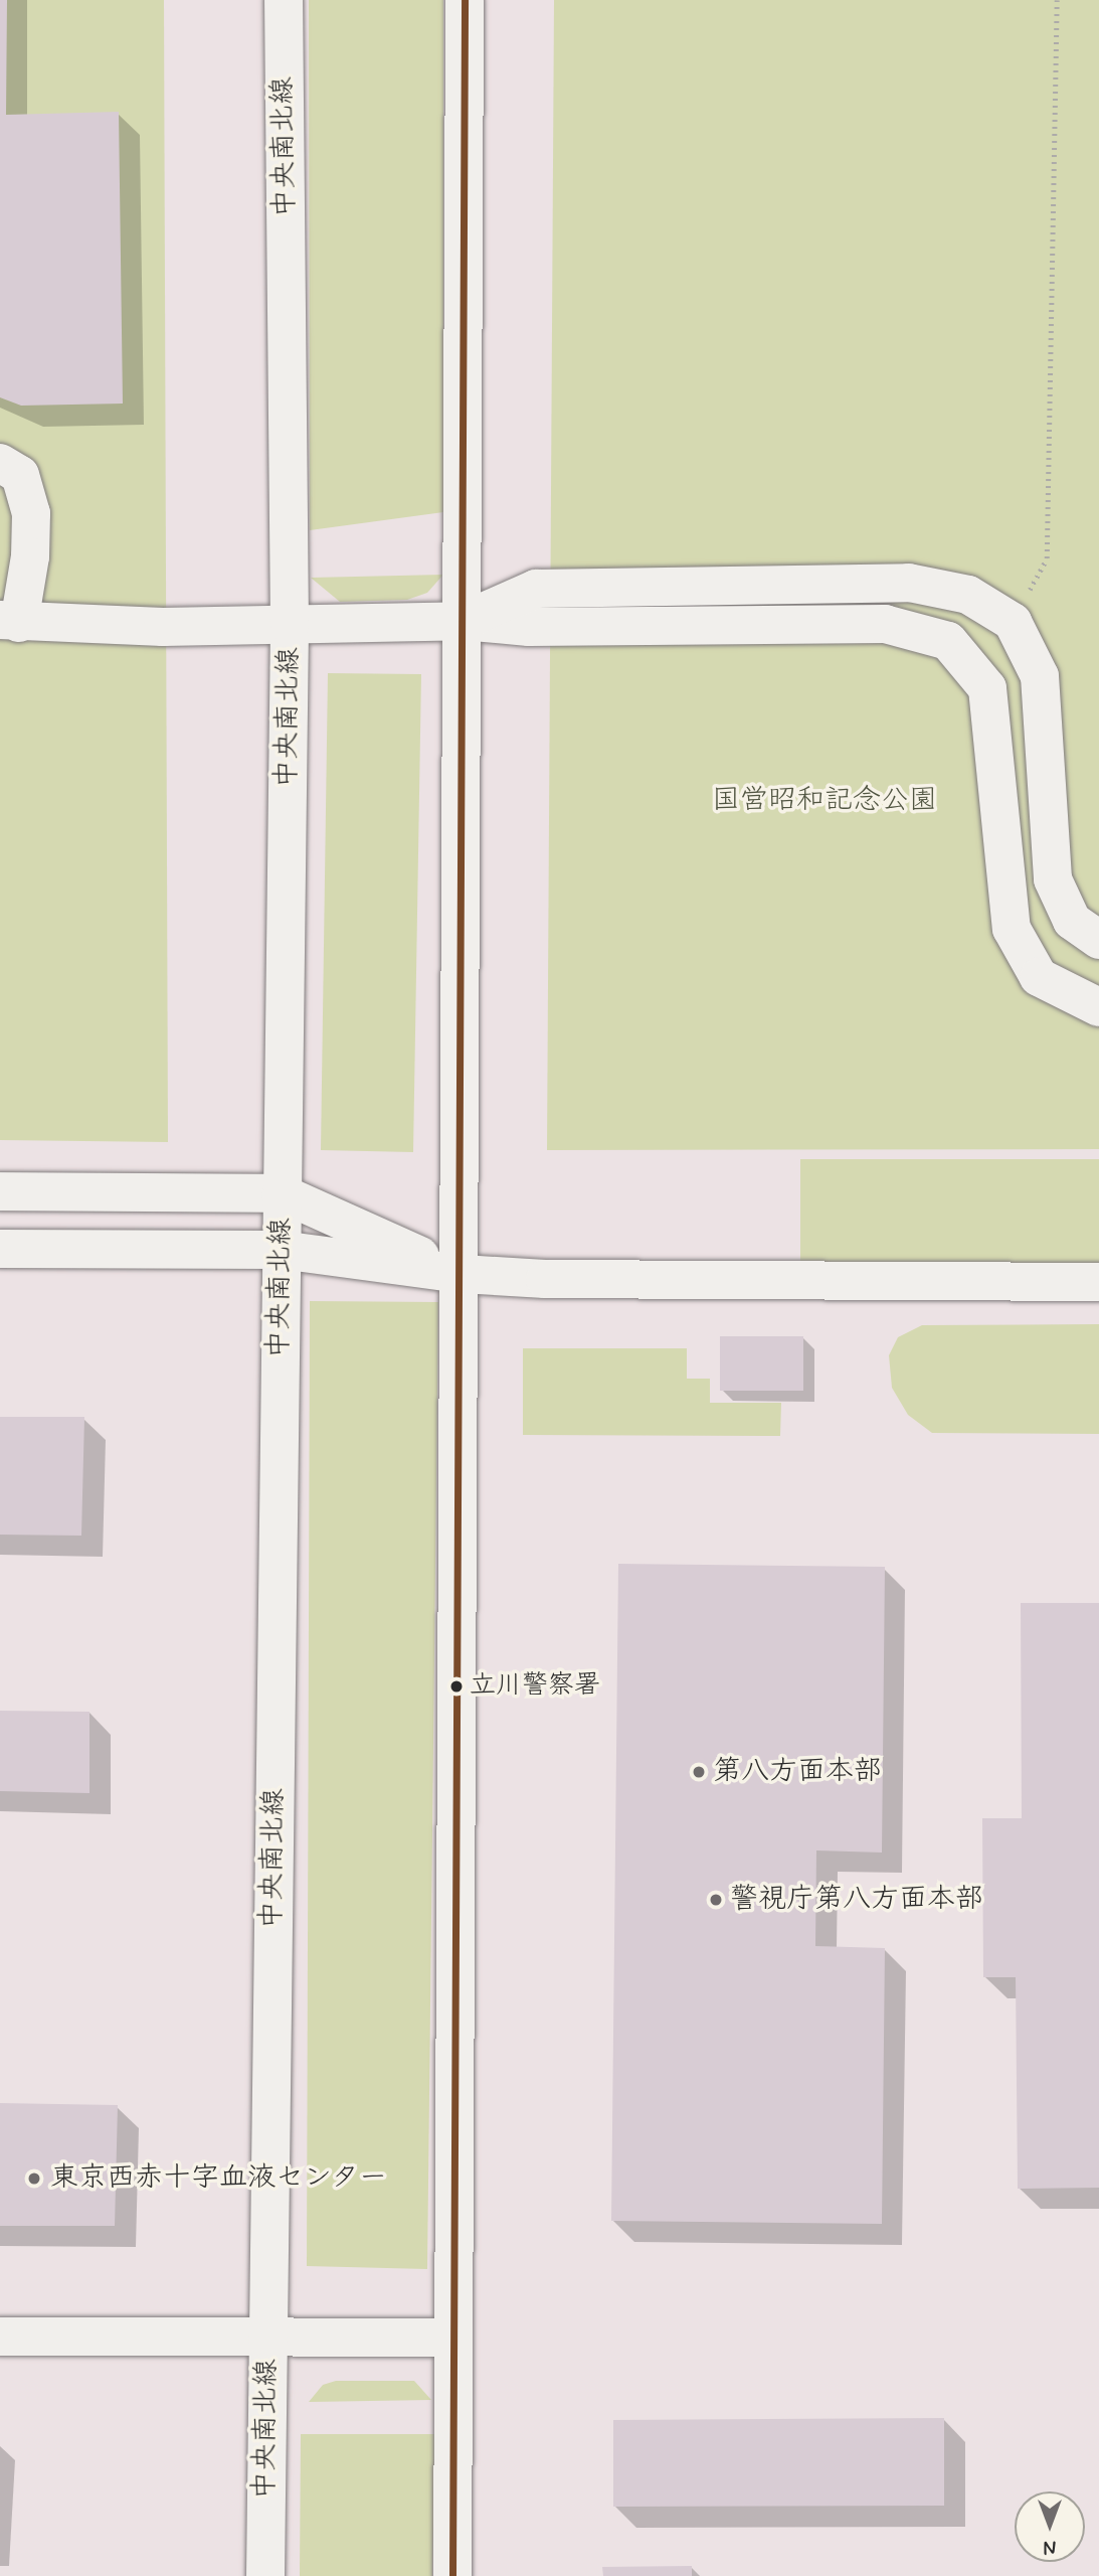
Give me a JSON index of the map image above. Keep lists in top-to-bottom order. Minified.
{"streets":{"main road":["中央南北線"]},"parks":["国営昭和記念公園"],"places":["立川警察署","第八方面本部","警視庁第八方面本部","東京西赤十字血液センター"],"north":"bottom"}
